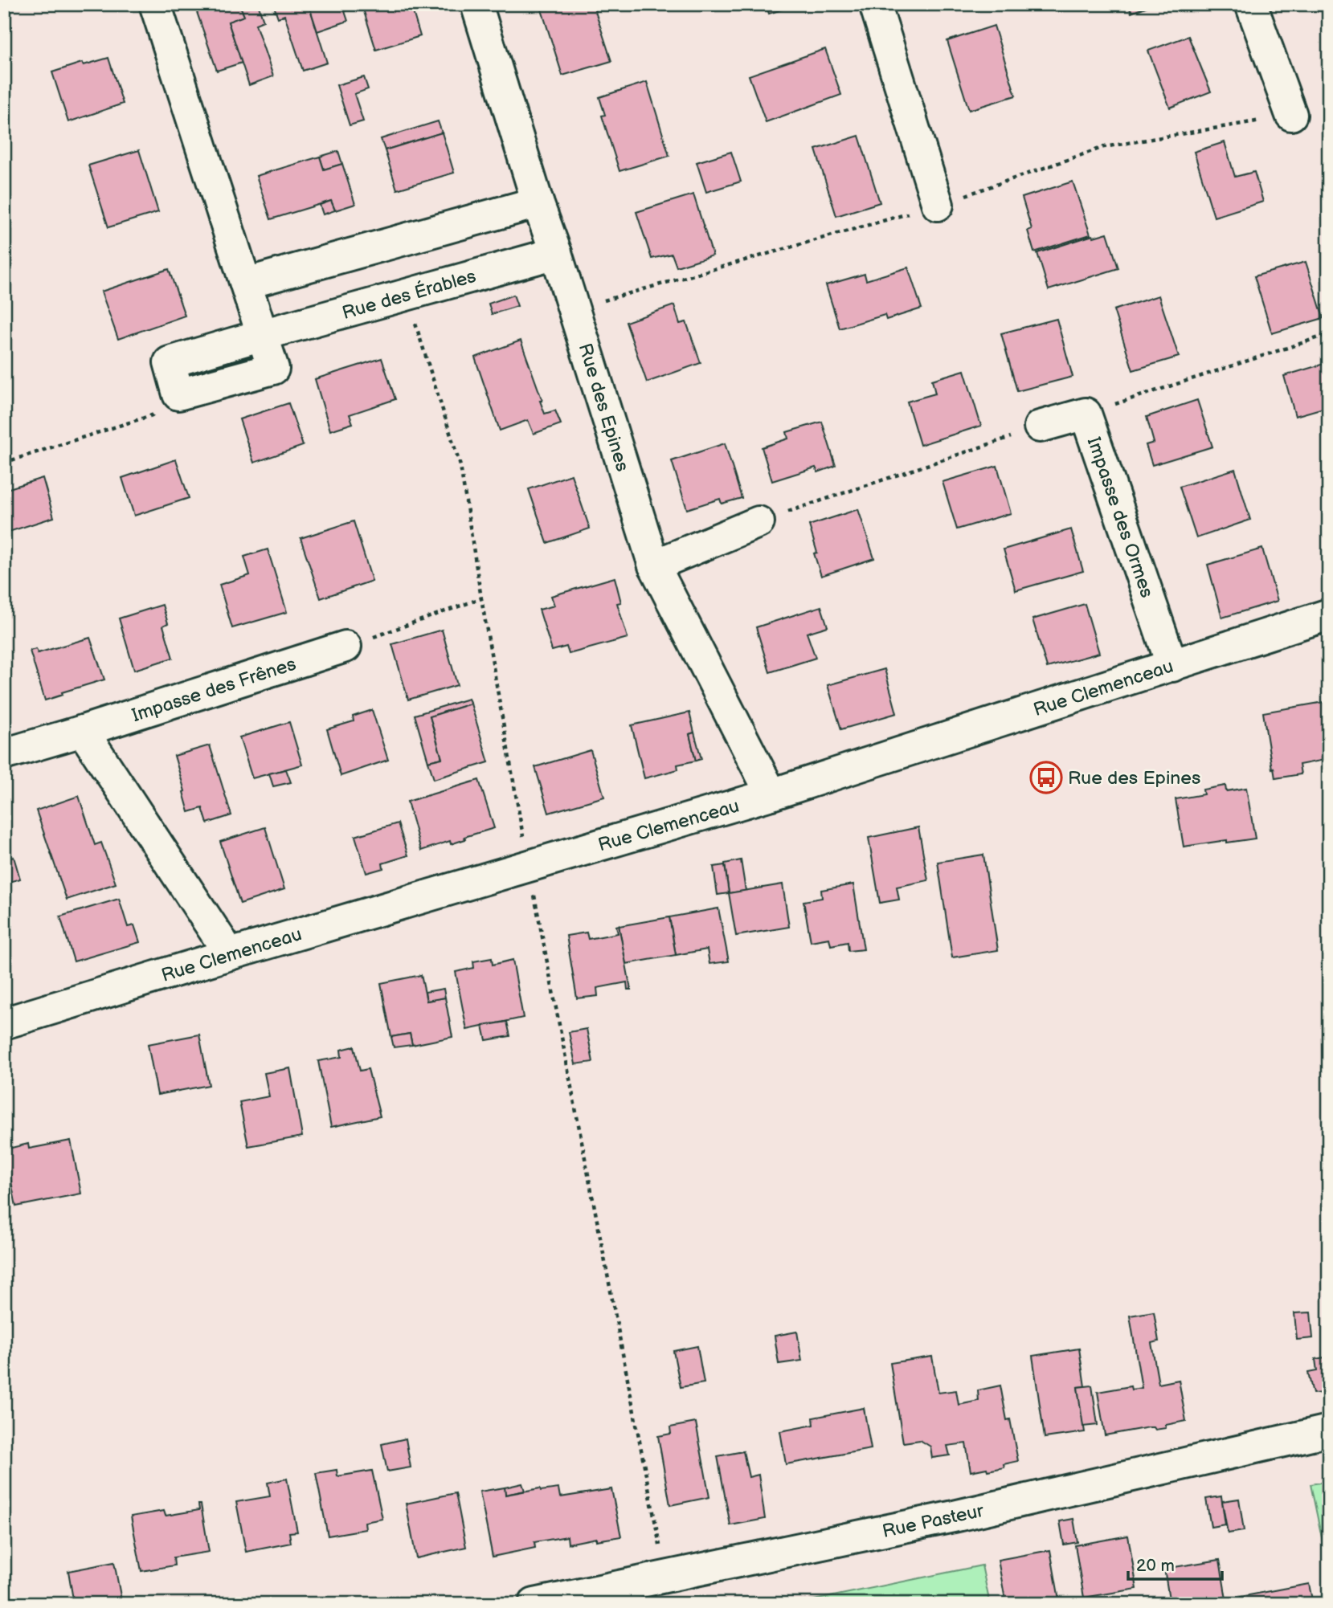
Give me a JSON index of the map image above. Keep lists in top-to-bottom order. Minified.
{"streets":{"street":["Rue des Érables","Rue des Epines","Impasse des Ormes","Rue Clemenceau","Impasse des Frênes","Rue Pasteur"]},"crossings":[["Rue des Érables","Rue des Epines"],["Rue des Epines","Rue Clemenceau"],["Impasse des Ormes","Rue Clemenceau"]],"places":{"bus stop":["Rue des Epines"]},"scale_bar":"20 m"}
